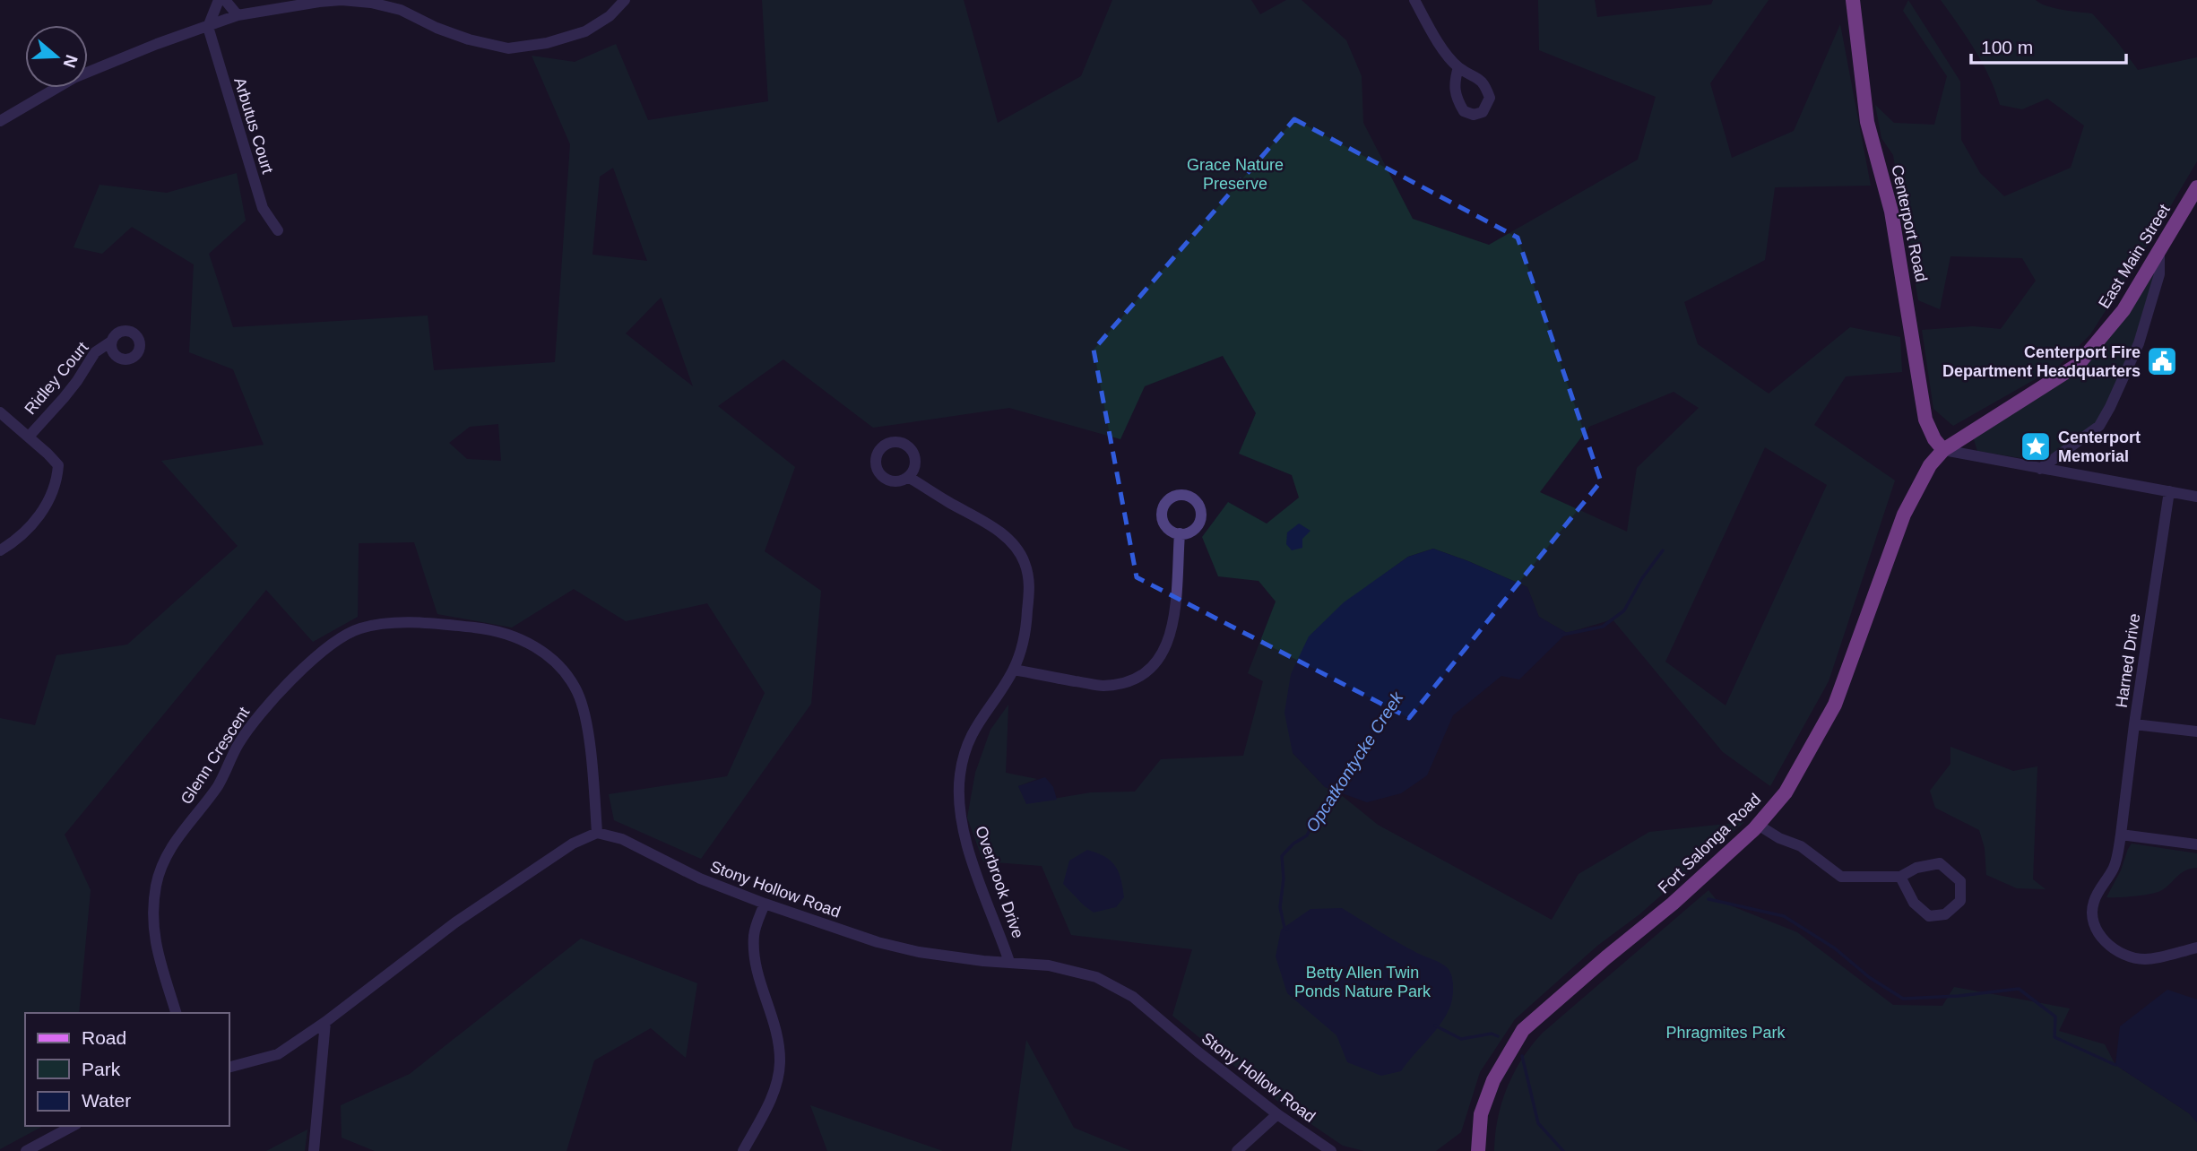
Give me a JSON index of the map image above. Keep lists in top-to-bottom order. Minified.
{"streets":{"main road":["Centerport Road","East Main Street","Fort Salonga Road"],"street":["Arbutus Court","Ridley Court","Harned Drive","Glenn Crescent","Overbrook Drive","Stony Hollow Road"]},"crossings":[["Centerport Road","East Main Street"],["Centerport Road","Fort Salonga Road"],["East Main Street","Fort Salonga Road"],["Glenn Crescent","Stony Hollow Road"],["Overbrook Drive","Stony Hollow Road"]],"water":["Opcatkontycke Creek"],"parks":["Grace Nature Preserve","Betty Allen Twin Ponds Nature Park","Phragmites Park"],"places":{"public building":["Centerport Fire Department Headquarters"],"place":["Centerport Memorial"]},"legend":["Road","Park","Water"],"scale_bar":"100 m","north":"right"}
